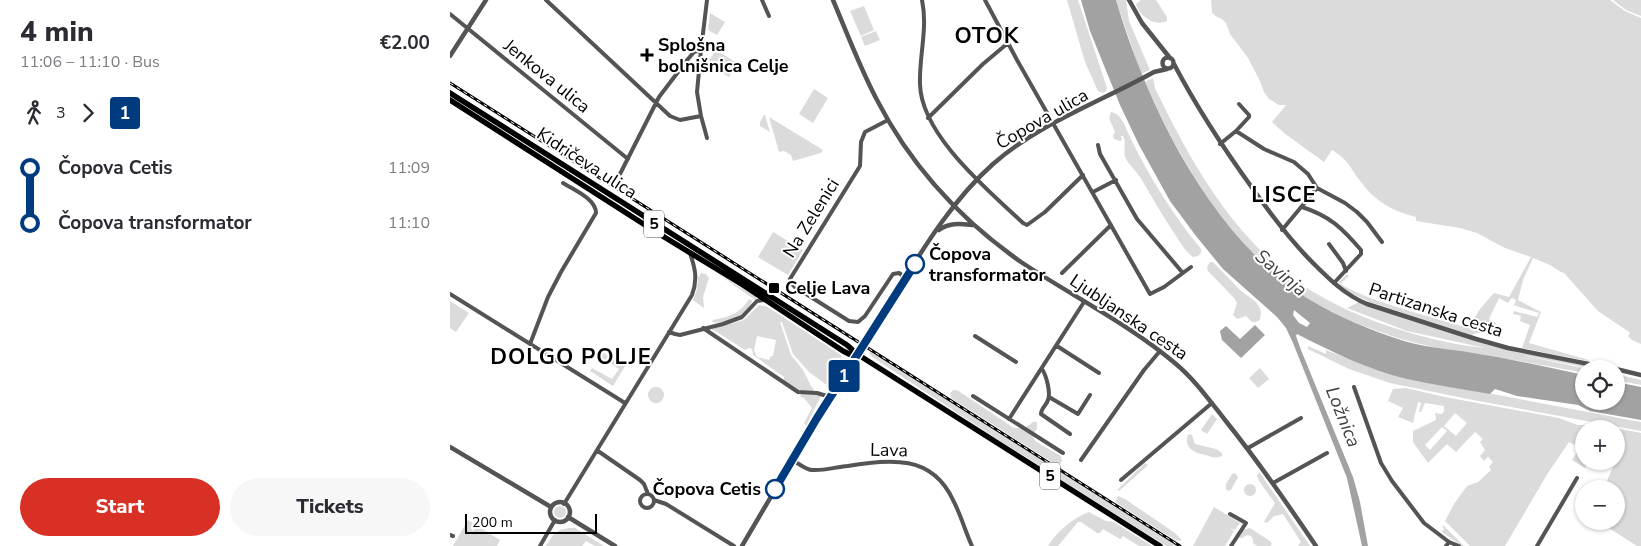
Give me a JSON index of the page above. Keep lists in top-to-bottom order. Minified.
{"streets":{"main road":["Kidričeva ulica","5"],"street":["Jenkova ulica","Čopova ulica","Na Zelenici","Partizanska cesta","Ljubljanska cesta","Lava"]},"crossings":[["Čopova ulica","Kidričeva ulica"],["Čopova ulica","Na Zelenici"],["Čopova ulica","5"],["Čopova ulica","Partizanska cesta"],["Čopova ulica","Ljubljanska cesta"],["Čopova ulica","Lava"],["Kidričeva ulica","5"],["Na Zelenici","Ljubljanska cesta"]],"districts":["OTOK","LISCE","DOLGO POLJE"],"water":["Savinja","Ložnica"],"places":{"health":["Splošna bolnišnica Celje"],"other":["Čopova transformator","Čopova Cetis"],"transit":["Celje Lava"]},"lines":["bus line 1"],"scale_bar":"200 m","page":{"heading":["4 min","11:06 – 11:10 · Bus","€2.00"],"on_map":"1","legs":["3","1"],"list":[{"name":"Čopova Cetis","value":"11:09"},{"name":"Čopova transformator","value":"11:10"}],"map_buttons":["+","−"],"buttons":["Start","Tickets"],"scale":"200 m"}}
